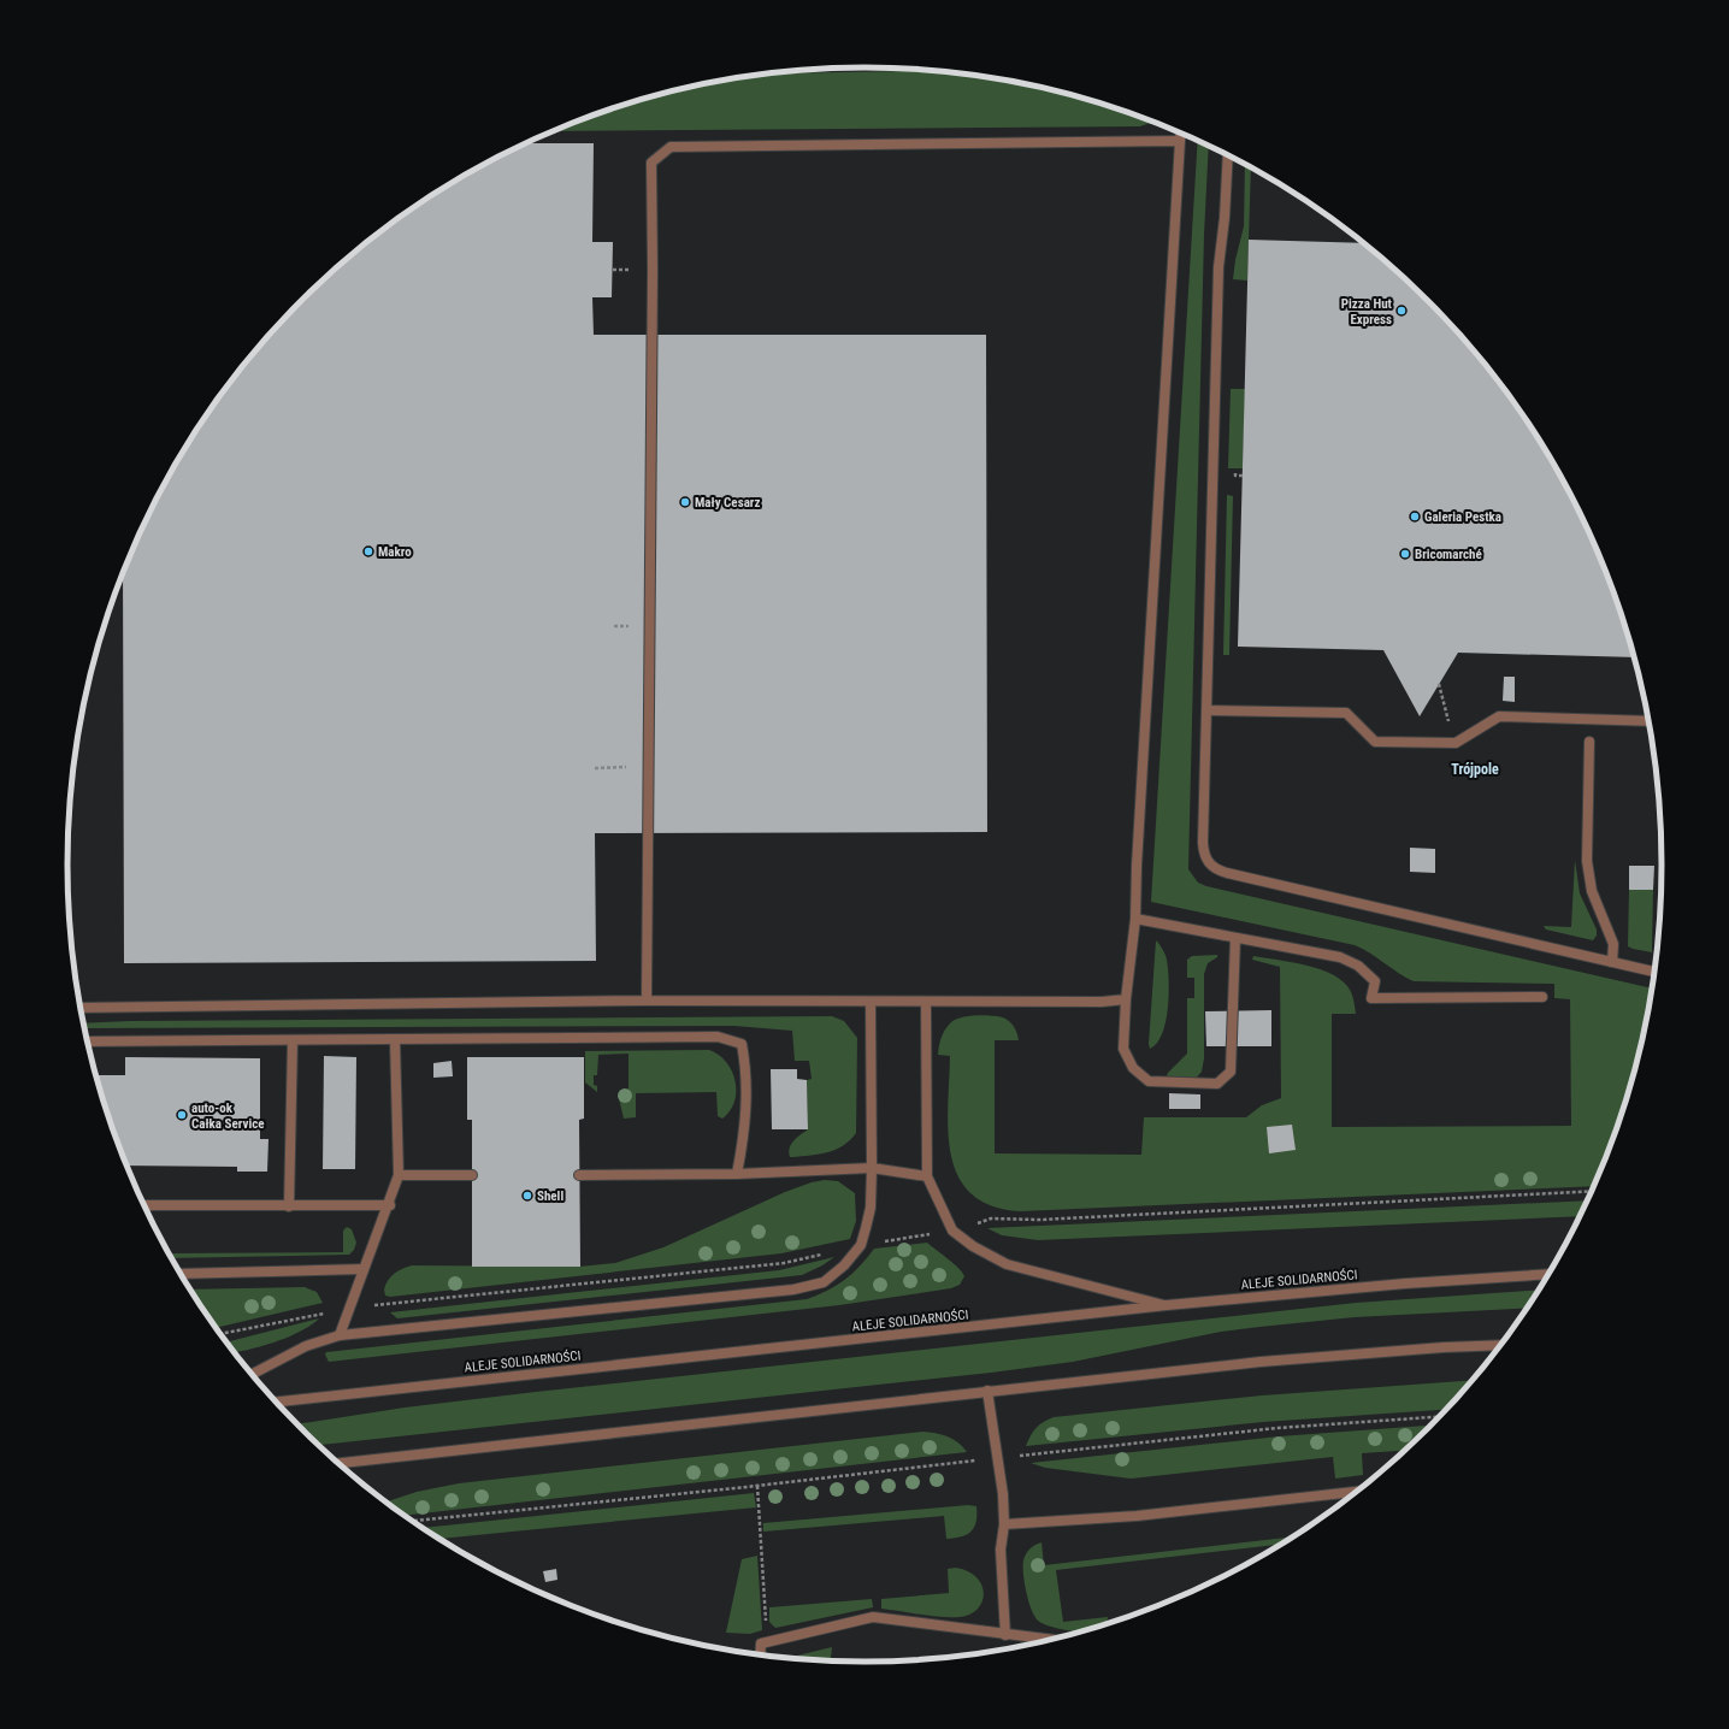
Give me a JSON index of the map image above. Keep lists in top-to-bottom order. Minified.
{"streets":{"street":["ALEJE SOLIDARNOŚCI"]},"districts":["Trójpole"],"places":["Pizza Hut Express","Mały Cesarz","Galeria Pestka","Makro","Bricomarché","auto-ok Całka Service","Shell"]}
